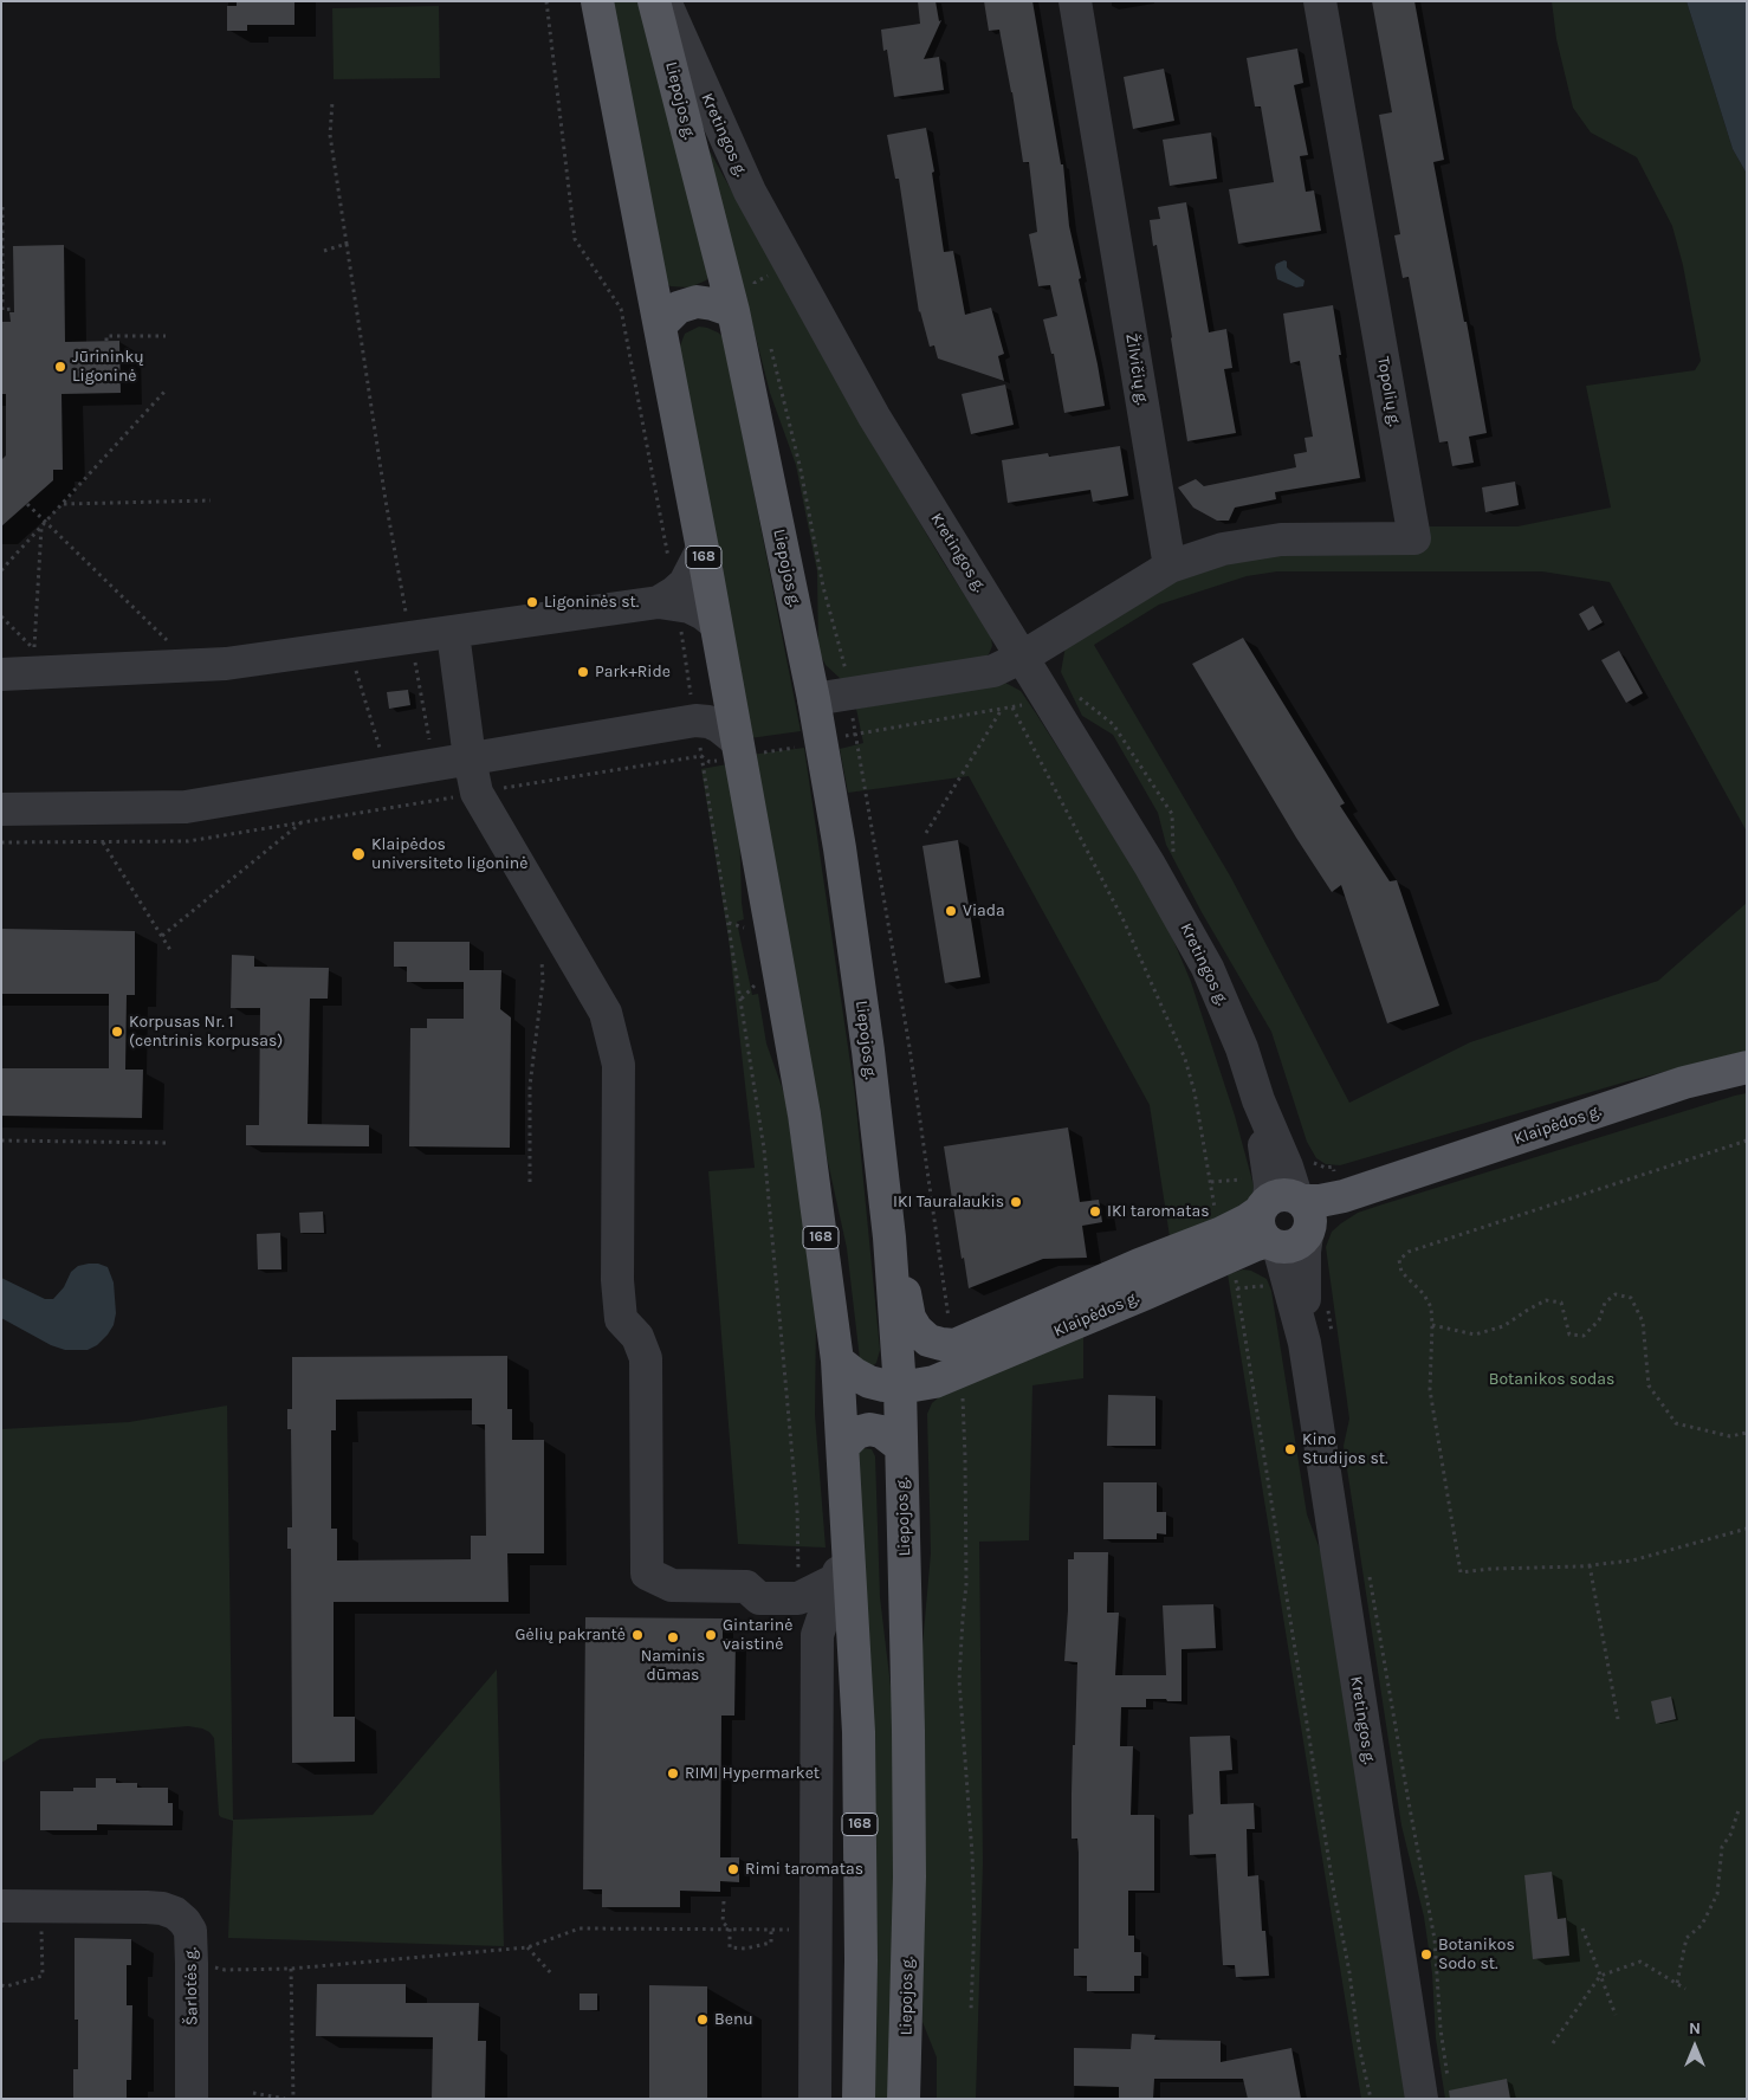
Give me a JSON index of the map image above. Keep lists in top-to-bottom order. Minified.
{"streets":{"main road":["Liepojos g.","168","Klaipėdos g."],"street":["Kretingos g.","Žilvičių g.","Topolių g.","Šarlotės g."]},"crossings":[["Liepojos g.","Klaipėdos g."],["Kretingos g.","Klaipėdos g."],["Žilvičių g.","Topolių g."]],"parks":["Botanikos sodas"],"places":["Jūrininkų Ligoninė","Ligoninės st.","Park+Ride","Klaipėdos universiteto ligoninė","Viada","Korpusas Nr. 1 (centrinis korpusas)","IKI Tauralaukis","IKI taromatas","Kino Studijos st.","Gėlių pakrantė","Gintarinė vaistinė","Naminis dūmas","RIMI Hypermarket","Rimi taromatas","Botanikos Sodo st.","Benu"],"north":"top"}
